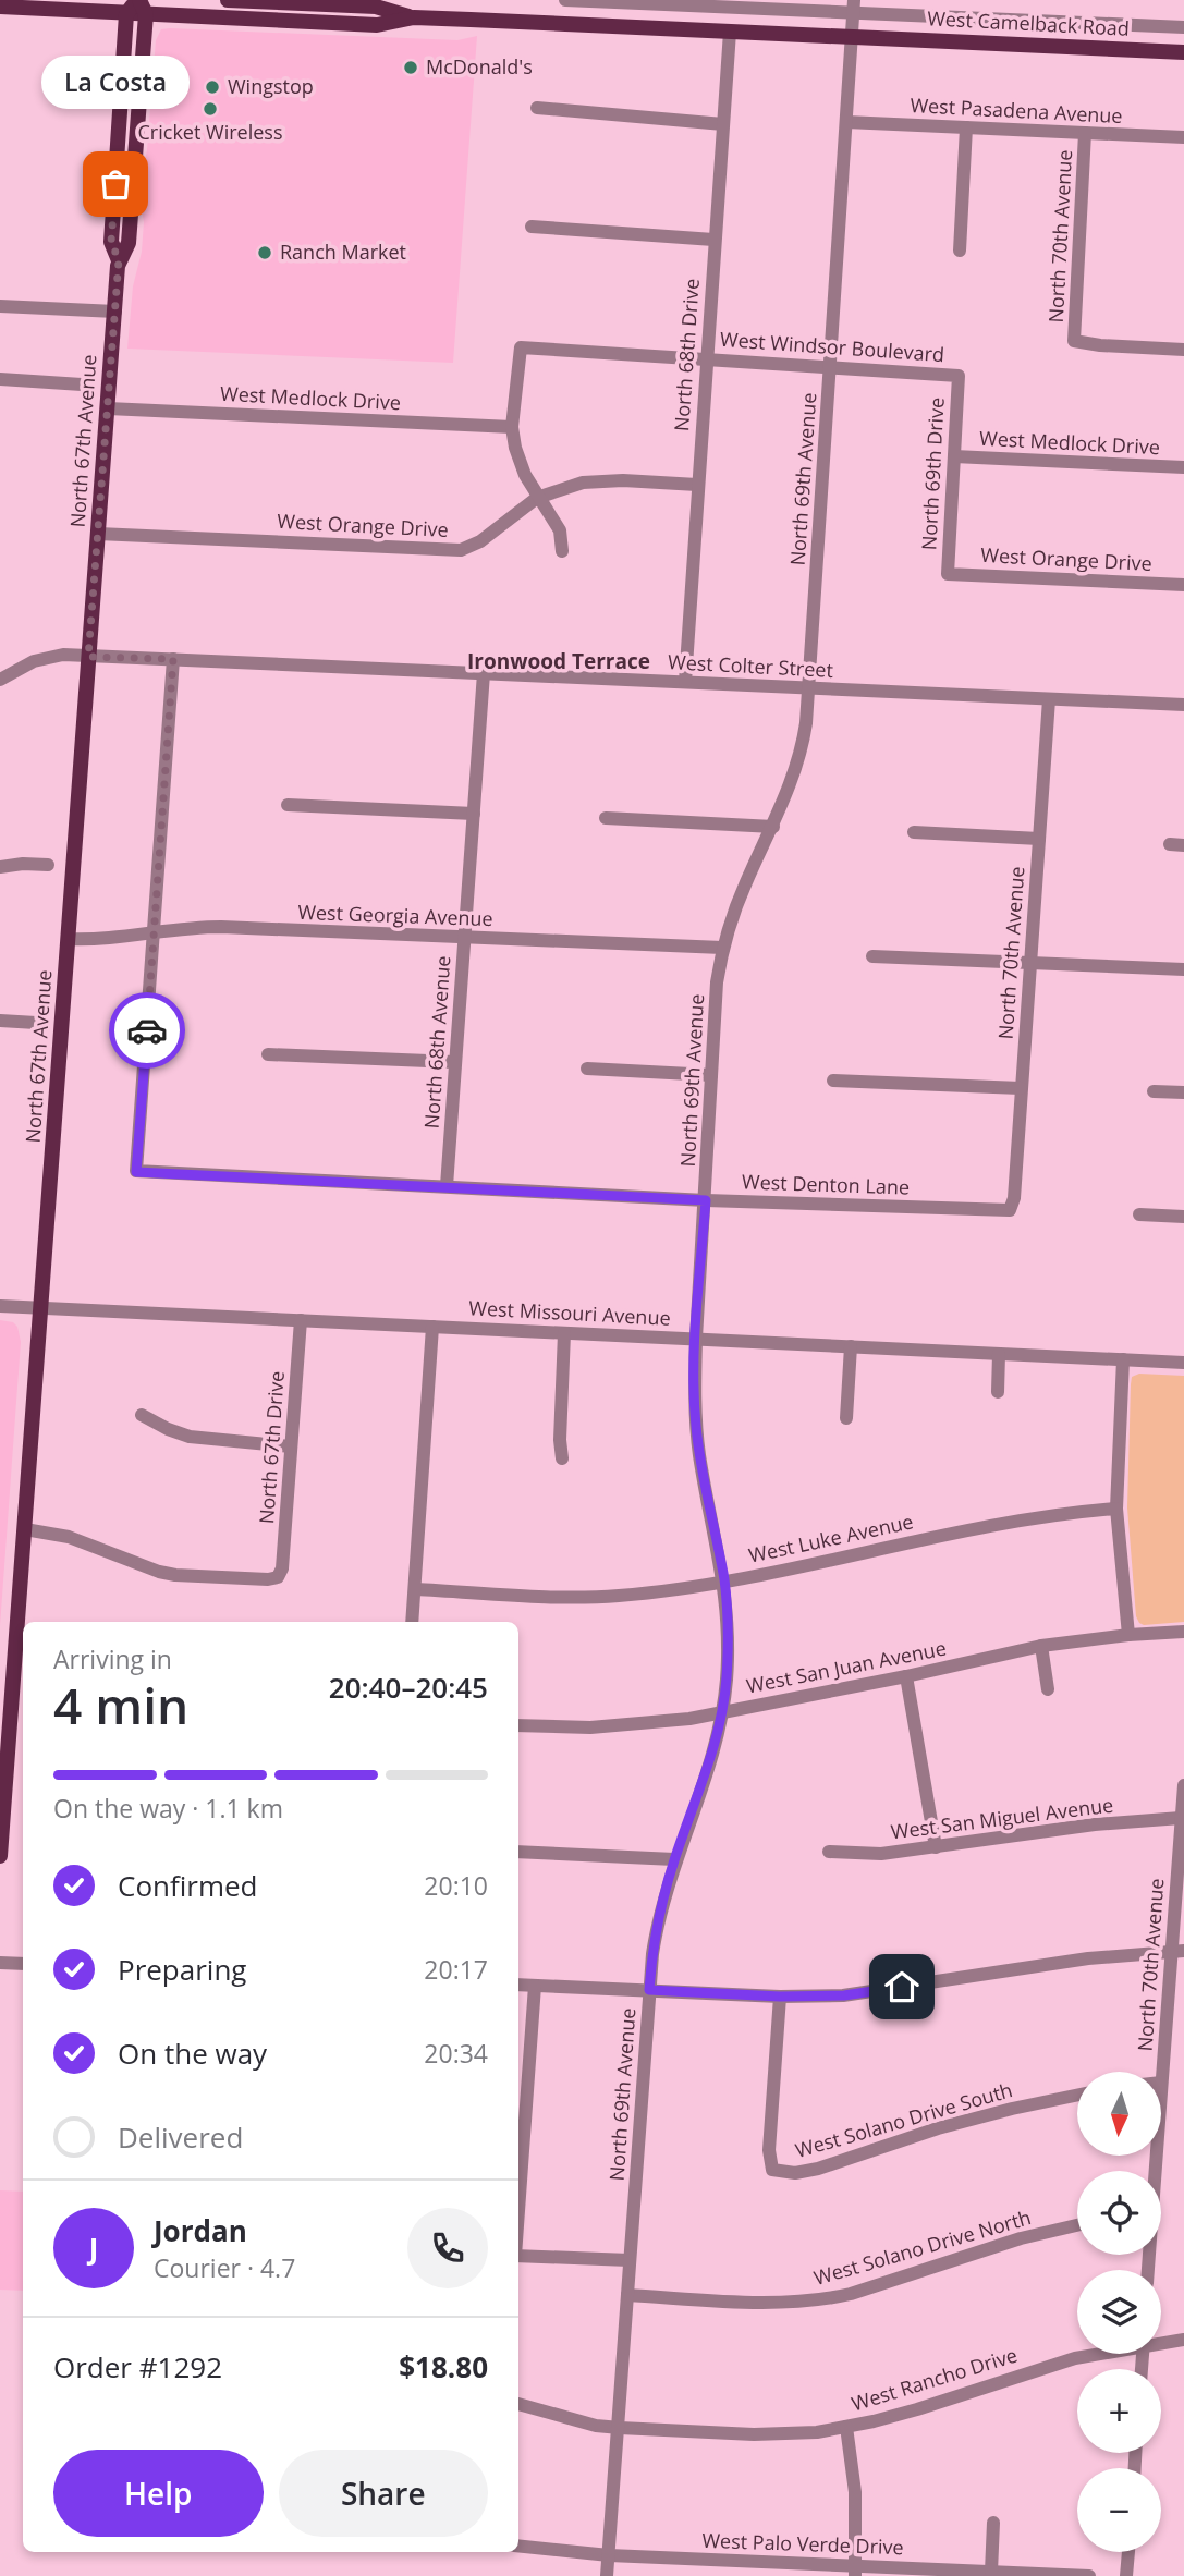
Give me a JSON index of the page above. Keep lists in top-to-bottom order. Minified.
{"streets":{"main road":["West Camelback Road","North 67th Avenue"],"street":["West Pasadena Avenue","North 70th Avenue","West Windsor Boulevard","North 68th Drive","West Medlock Drive","North 69th Drive","North 69th Avenue","West Orange Drive","West Colter Street","West Georgia Avenue","North 68th Avenue","West Denton Lane","West Missouri Avenue","North 67th Drive","West Luke Avenue","West San Juan Avenue","West San Miguel Avenue","West Solano Drive South","West Solano Drive North","West Rancho Drive","West Palo Verde Drive"]},"crossings":[["West Camelback Road","North 68th Drive"],["West Camelback Road","North 67th Avenue"],["West Camelback Road","North 69th Avenue"],["West Pasadena Avenue","North 70th Avenue"],["West Pasadena Avenue","North 69th Avenue"],["North 70th Avenue","West Colter Street"],["North 70th Avenue","West Denton Lane"],["North 70th Avenue","West San Miguel Avenue"],["West Windsor Boulevard","North 68th Drive"],["West Windsor Boulevard","West Medlock Drive"],["West Windsor Boulevard","North 69th Drive"],["West Windsor Boulevard","North 69th Avenue"],["North 68th Drive","West Orange Drive"],["North 68th Drive","West Colter Street"],["West Medlock Drive","North 67th Avenue"],["West Medlock Drive","North 69th Drive"],["North 67th Avenue","West Orange Drive"],["North 67th Avenue","West Colter Street"],["North 67th Avenue","West Georgia Avenue"],["North 67th Avenue","West Missouri Avenue"],["North 67th Avenue","North 67th Drive"],["North 69th Drive","West Orange Drive"],["North 69th Avenue","West Colter Street"],["North 69th Avenue","West Georgia Avenue"],["North 69th Avenue","West Denton Lane"],["North 69th Avenue","West Missouri Avenue"],["North 69th Avenue","West Luke Avenue"],["North 69th Avenue","West San Juan Avenue"],["North 69th Avenue","West Solano Drive North"],["North 69th Avenue","West Rancho Drive"],["North 69th Avenue","West Palo Verde Drive"],["West Colter Street","North 68th Avenue"],["West Georgia Avenue","North 68th Avenue"],["West Georgia Avenue","West Denton Lane"],["North 68th Avenue","West Denton Lane"],["West Missouri Avenue","North 67th Drive"]],"districts":["Ironwood Terrace"],"places":["McDonald's","Wingstop","Cricket Wireless","La Costa","Ranch Market"],"north":"bottom","page":{"bubble":"La Costa","heading":["4 min","Arriving in","20:40–20:45"],"panel":["Jordan","Courier · 4.7","Order #1292","$18.80"],"bar":"On the way · 1.1 km","list":[["Confirmed","20:10"],["Preparing","20:17"],["On the way","20:34"],"Delivered"],"map_buttons":["+","−"],"round":"J","buttons":["Help","Share"]}}
